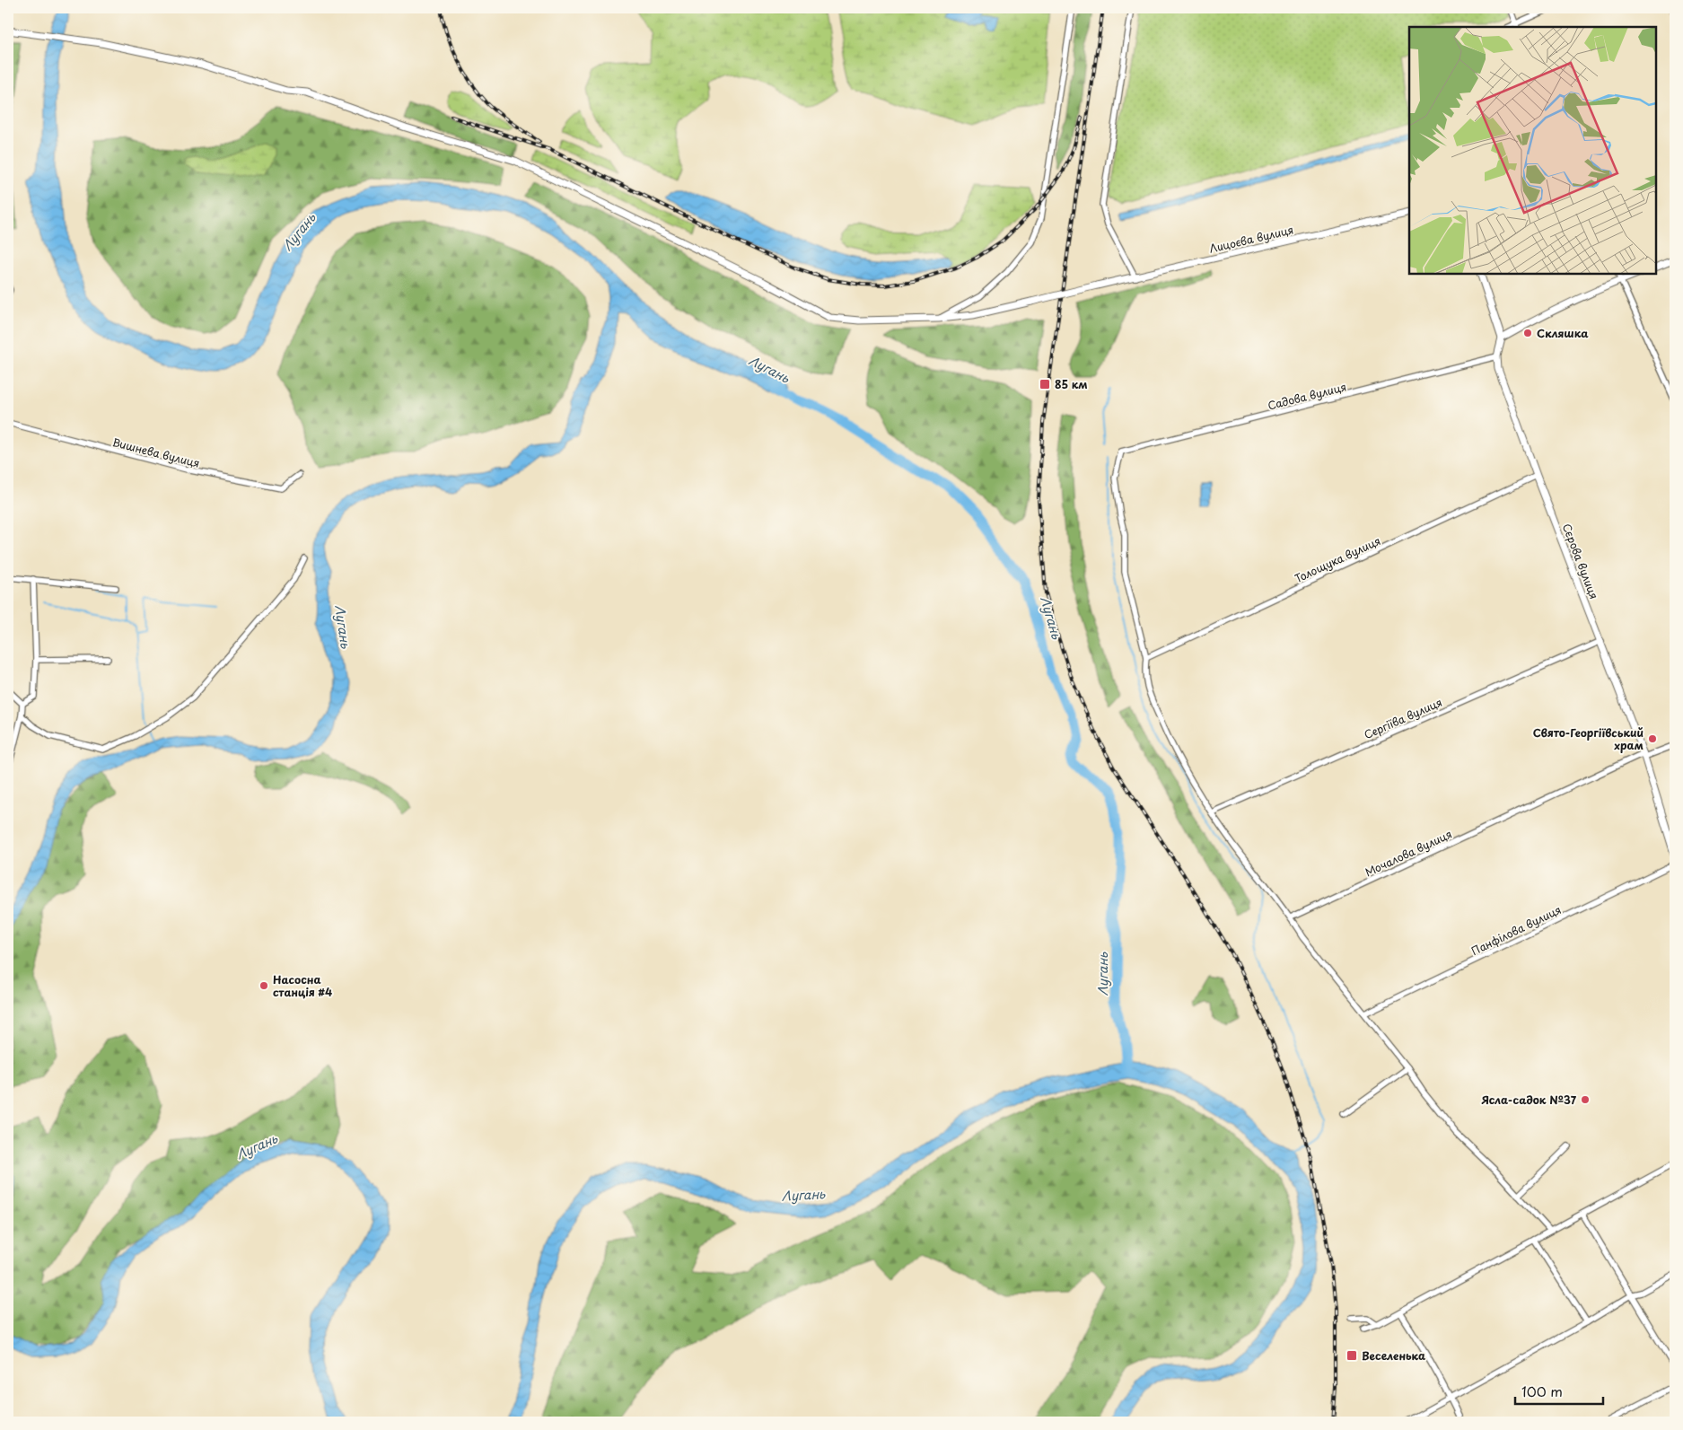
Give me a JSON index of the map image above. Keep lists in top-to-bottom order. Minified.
{"streets":{"street":["Лицоєва вулиця","Садова вулиця","Вишнева вулиця","Толощука вулиця","Сєрова вулиця","Сергіїва вулиця","Мочалова вулиця","Панфілова вулиця"]},"crossings":[["Садова вулиця","Толощука вулиця"],["Садова вулиця","Сєрова вулиця"],["Толощука вулиця","Сєрова вулиця"],["Сєрова вулиця","Сергіїва вулиця"],["Сєрова вулиця","Мочалова вулиця"]],"water":["Лугань"],"places":{"other":["Скляшка","Свято-Георгіївський храм","Насосна станція #4","Ясла-садок №37"],"transit":["85 км","Веселенька"]},"scale_bar":"100 m"}
